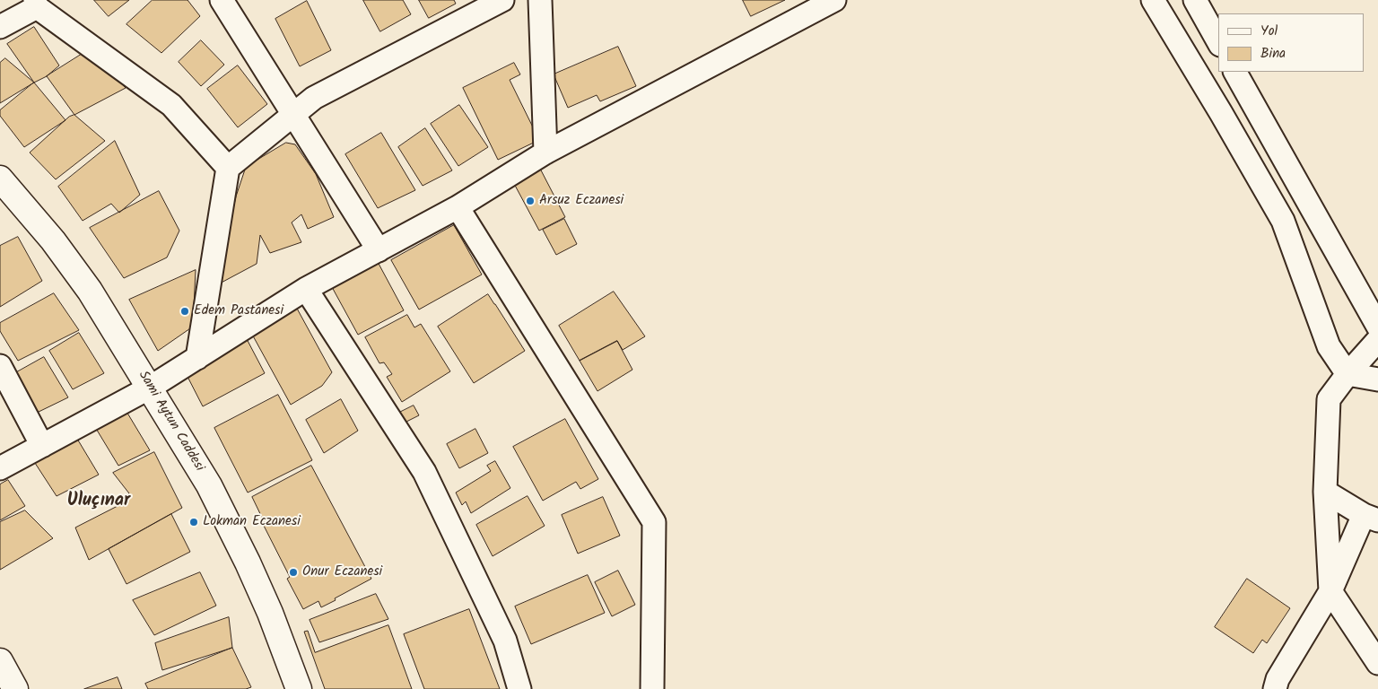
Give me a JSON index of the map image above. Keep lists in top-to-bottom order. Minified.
{"streets":{"main road":["Sami Aytun Caddesi"]},"districts":["Uluçınar"],"places":["Arsuz Eczanesi","Edem Pastanesi","Lokman Eczanesi","Onur Eczanesi"],"legend":["Yol","Bina"]}
